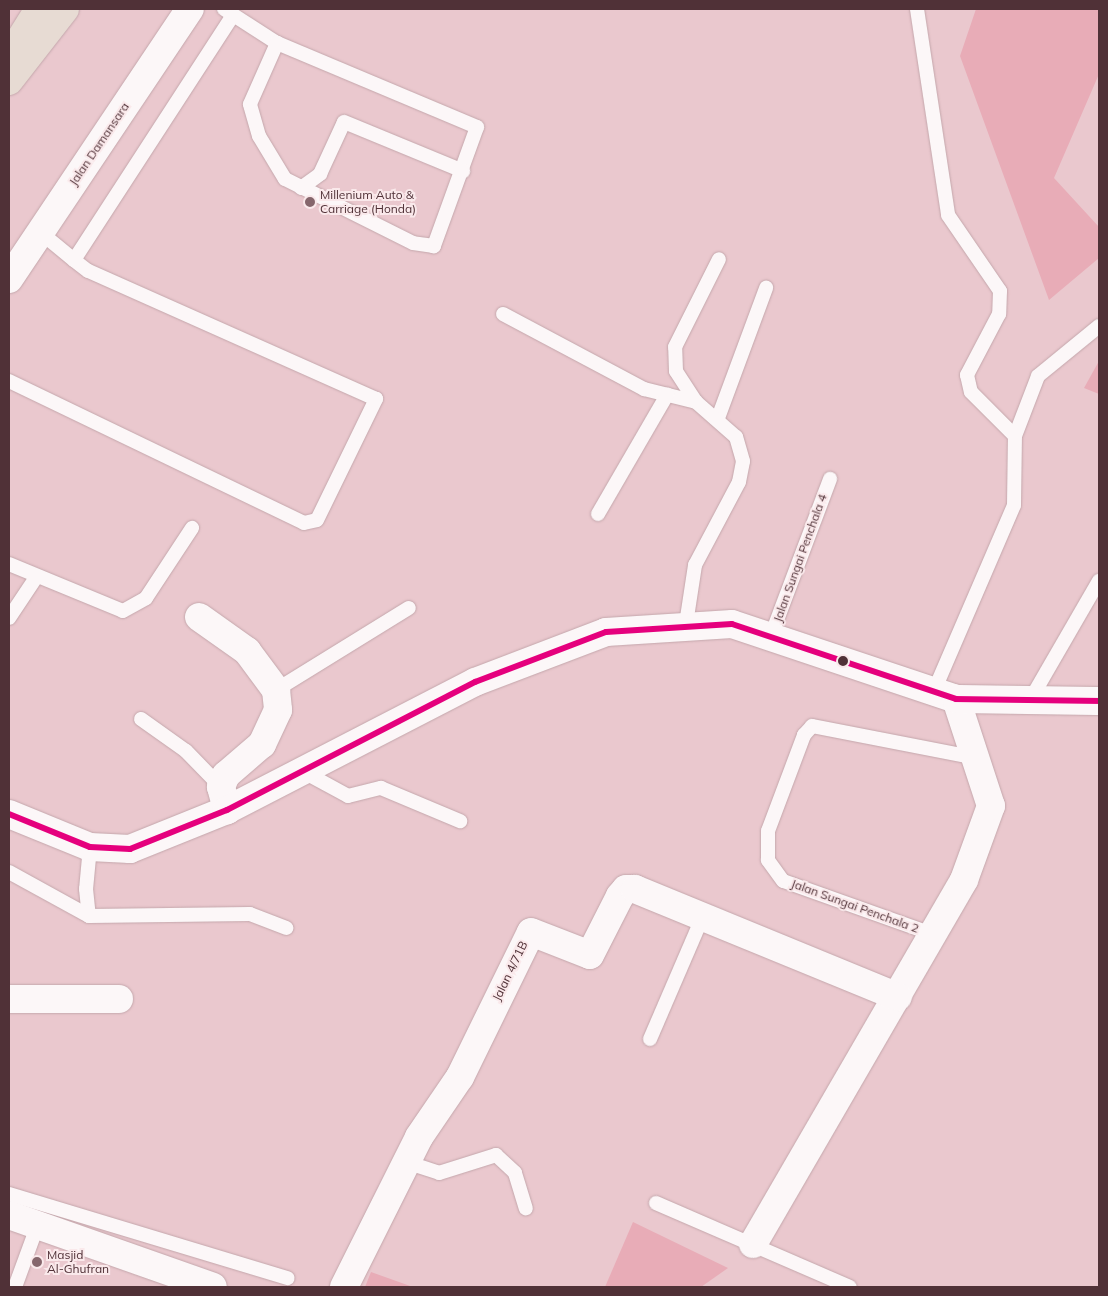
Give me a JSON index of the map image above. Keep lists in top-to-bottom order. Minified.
{"streets":{"street":["Jalan Damansara","Jalan Sungai Penchala 2","Jalan 4/71B"],"lane":["Jalan Sungai Penchala 4"]},"crossings":[["Jalan Sungai Penchala 2","Jalan 4/71B"]],"places":["Millenium Auto & Carriage (Honda)","Masjid Al-Ghufran"]}
